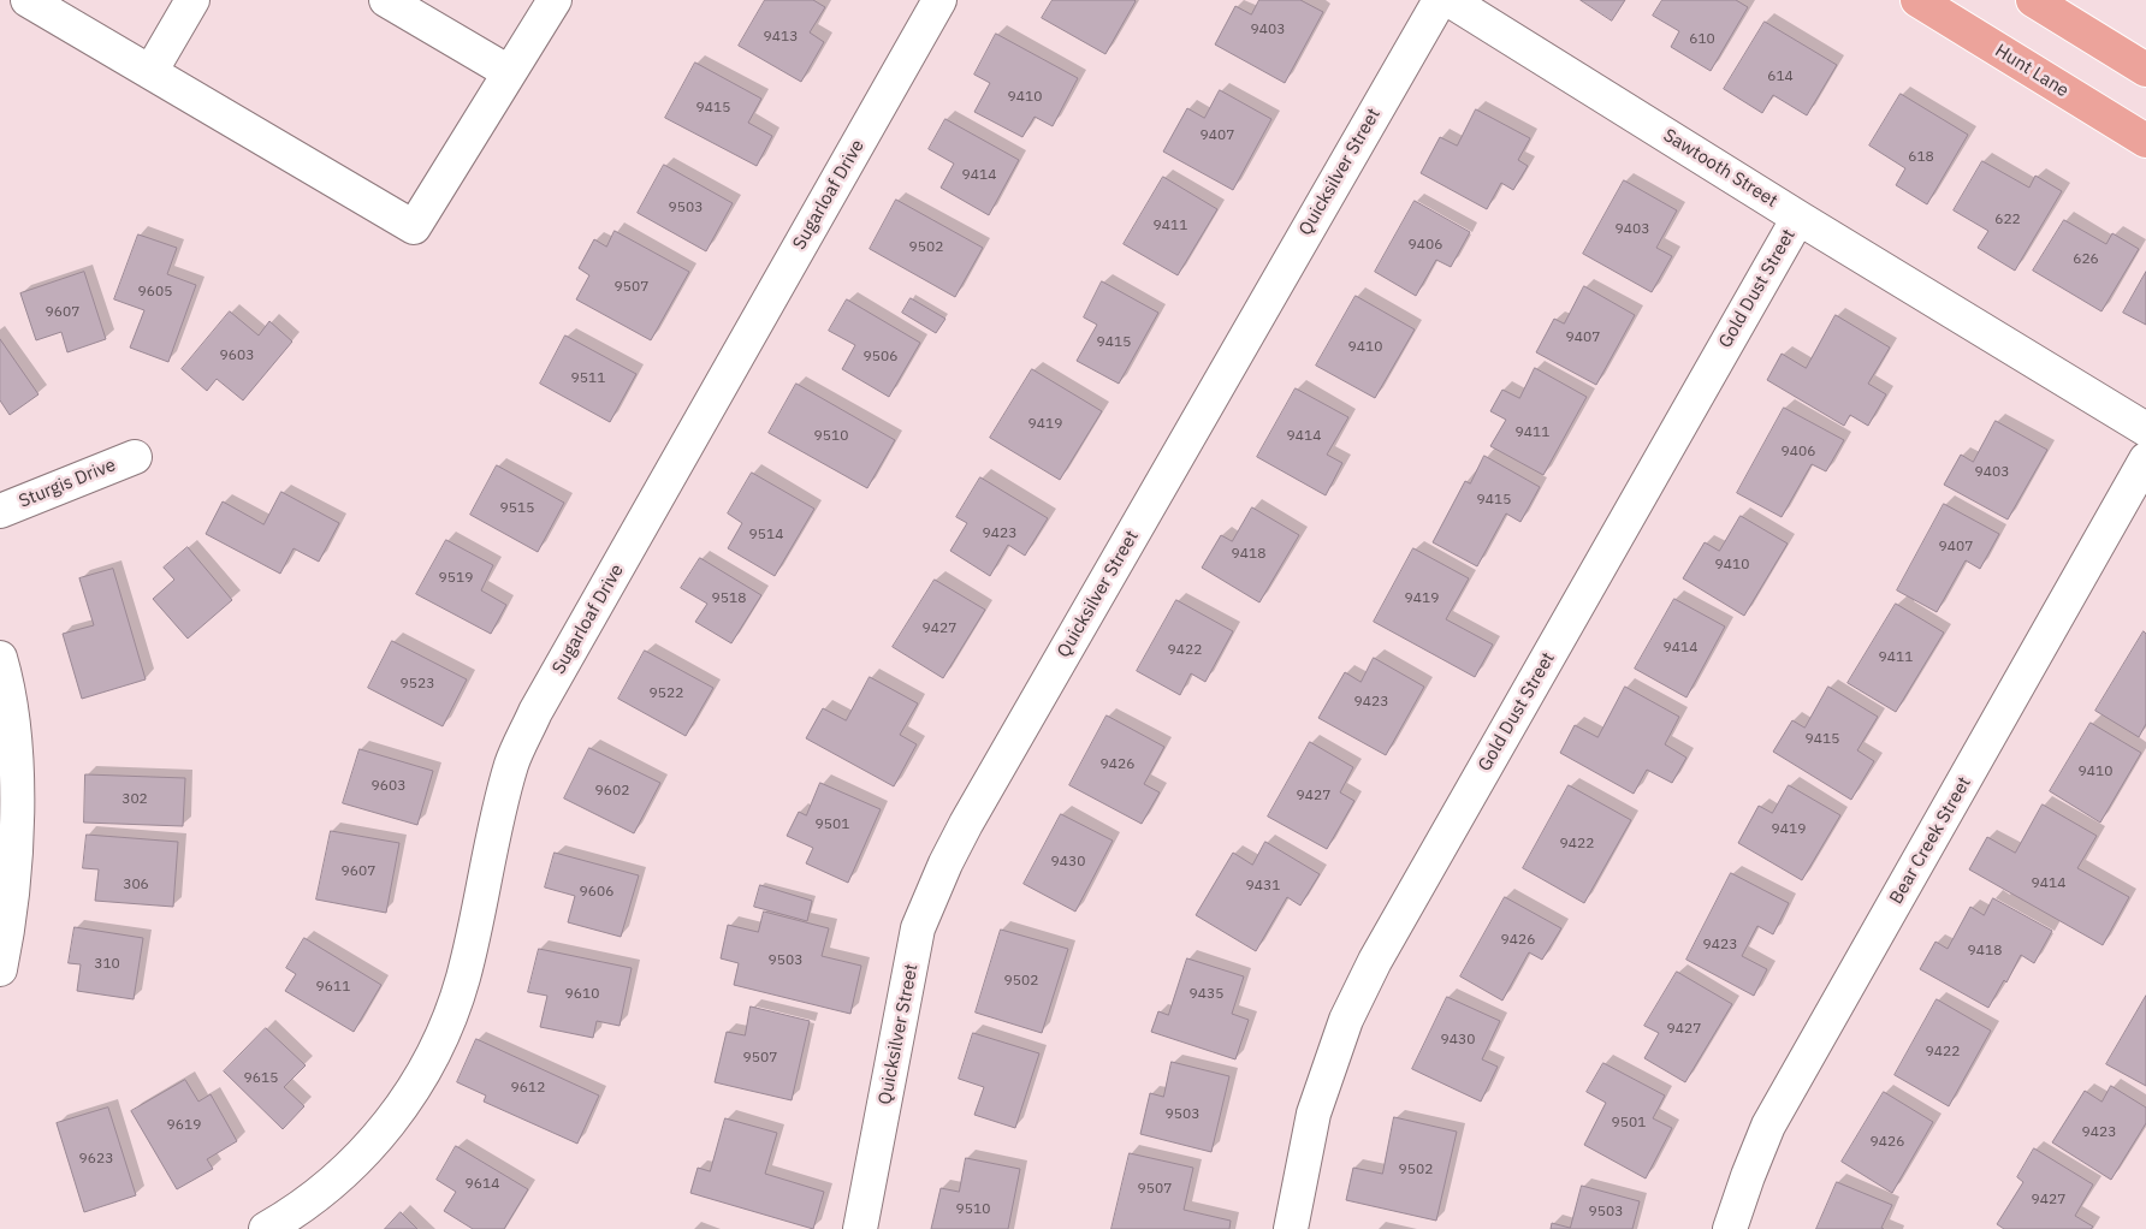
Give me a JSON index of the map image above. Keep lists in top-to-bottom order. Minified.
{"streets":{"main road":["Hunt Lane"],"street":["Sawtooth Street","Quicksilver Street","Sugarloaf Drive","Gold Dust Street","Sturgis Drive","Bear Creek Street"]},"crossings":[["Sawtooth Street","Gold Dust Street"]],"house_numbers":["9403","9413","610","614","9410","9415","9407","618","9414","9503","622","9411","9403","9406","9502","626","9507","9605","9607","9407","9415","9410","9603","9506","9511","9419","9411","9510","9414","9406","9403","9415","9515","9423","9514","9407","9418","9410","9519","9518","9419","9427","9414","9422","9411","9523","9522","9423","9415","9426","9410","9603","9602","9427","302","9501","9419","9422","9430","9607","9414","306","9431","9606","9426","9423","9418","9503","310","9502","9611","9610","9435","9427","9430","9422","9507","9615","9612","9503","9501","9619","9423","9426","9623","9502","9614","9507","9427","9510","9503"]}
